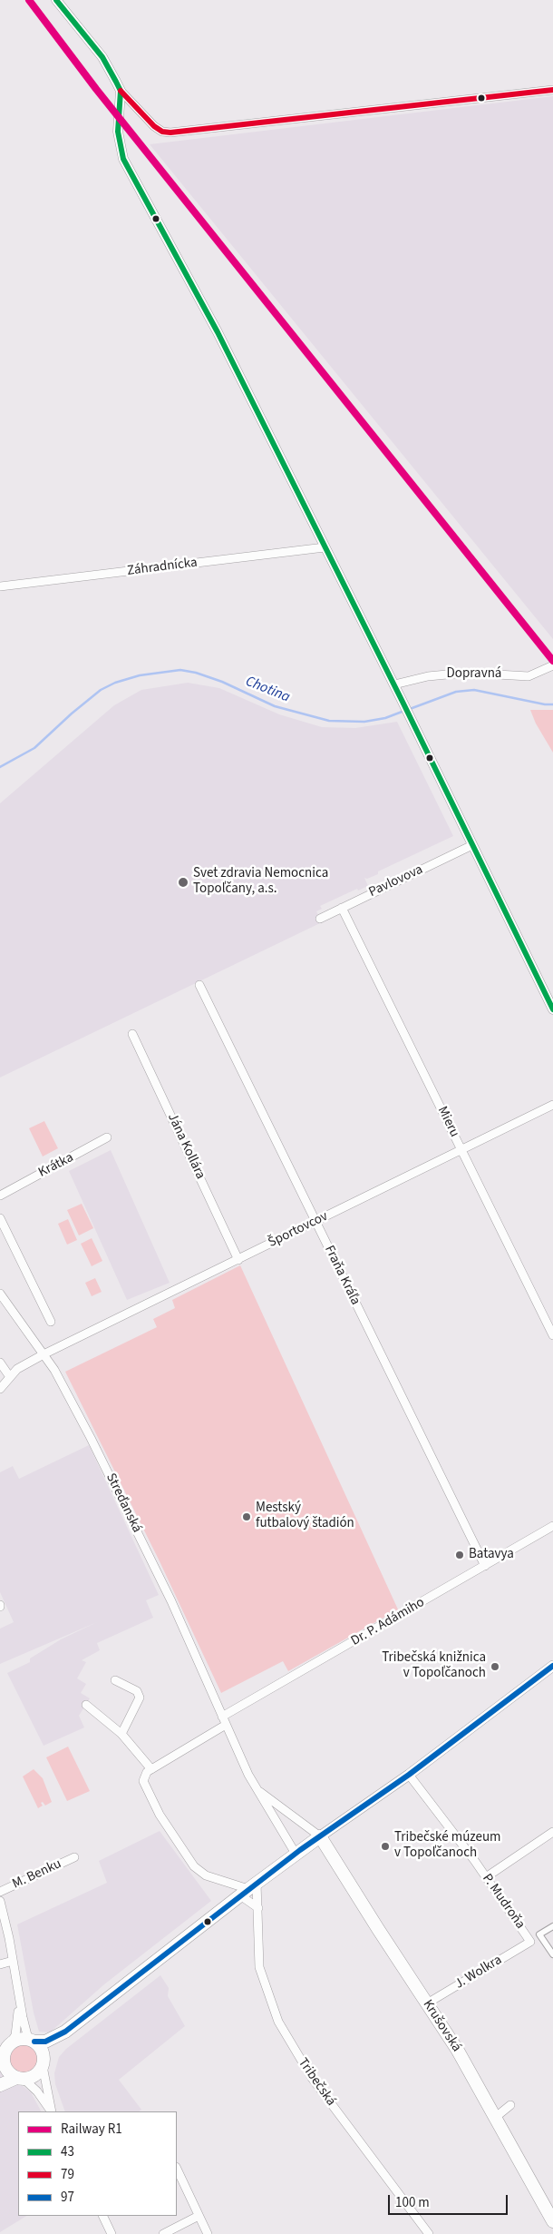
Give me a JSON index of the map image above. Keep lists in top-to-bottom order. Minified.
{"streets":{"main road":["Krušovská"],"street":["Záhradnícka","Dopravná","Pavlovova","Mieru","Jána Kollára","Krátka","Športovcov","Fraňa Kráľa","Streďanská","Dr. P. Adámiho","M. Benku","P. Mudroňa","J. Wolkra","Tribečská"]},"crossings":[["Pavlovova","Mieru"],["Mieru","Športovcov"],["Jána Kollára","Športovcov"],["Športovcov","Fraňa Kráľa"],["Športovcov","Streďanská"],["Fraňa Kráľa","Dr. P. Adámiho"],["Streďanská","Dr. P. Adámiho"],["Streďanská","Krušovská"],["P. Mudroňa","J. Wolkra"],["J. Wolkra","Krušovská"]],"water":["Chotina"],"places":["Svet zdravia Nemocnica Topoľčany, a.s.","Mestský futbalový štadión","Batavya","Tribečská knižnica v Topoľčanoch","Tribečské múzeum v Topoľčanoch"],"lines":["rail line R1","transit line 43","transit line 79","transit line 97"],"legend":["Railway R1","43","79","97"],"scale_bar":"100 m"}
